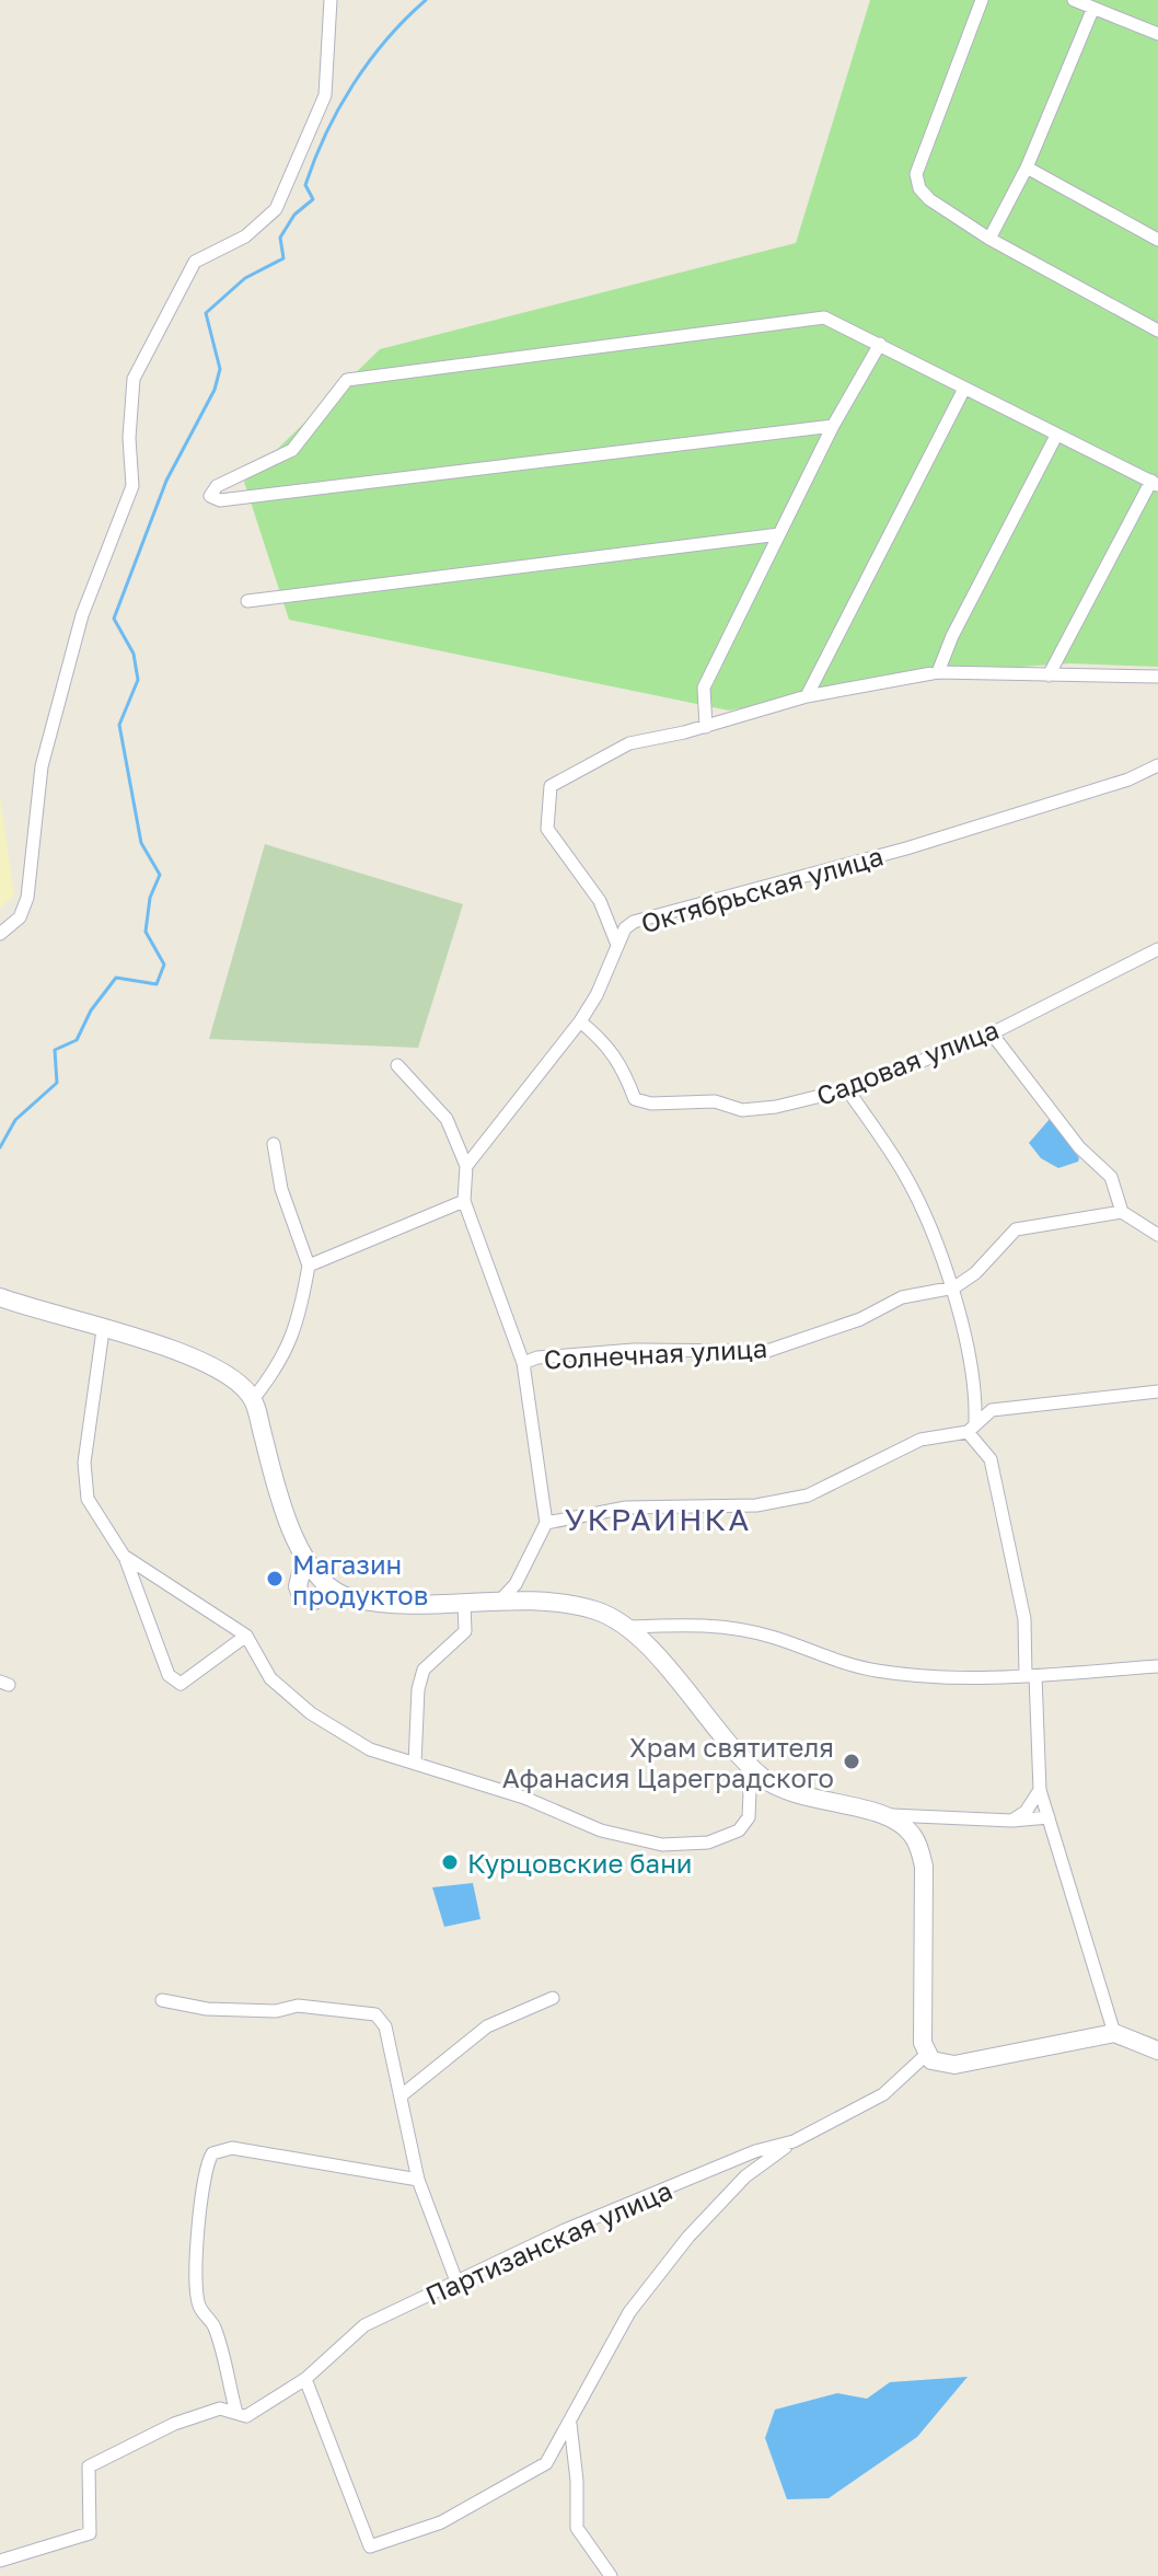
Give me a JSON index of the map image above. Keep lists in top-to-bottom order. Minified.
{"streets":{"street":["Октябрьская улица","Садовая улица","Солнечная улица","Партизанская улица"]},"crossings":[["Октябрьская улица","Садовая улица"]],"districts":["УКРАИНКА"],"places":["Магазин продуктов","Храм святителя Афанасия Цареградского","Курцовские бани"]}
